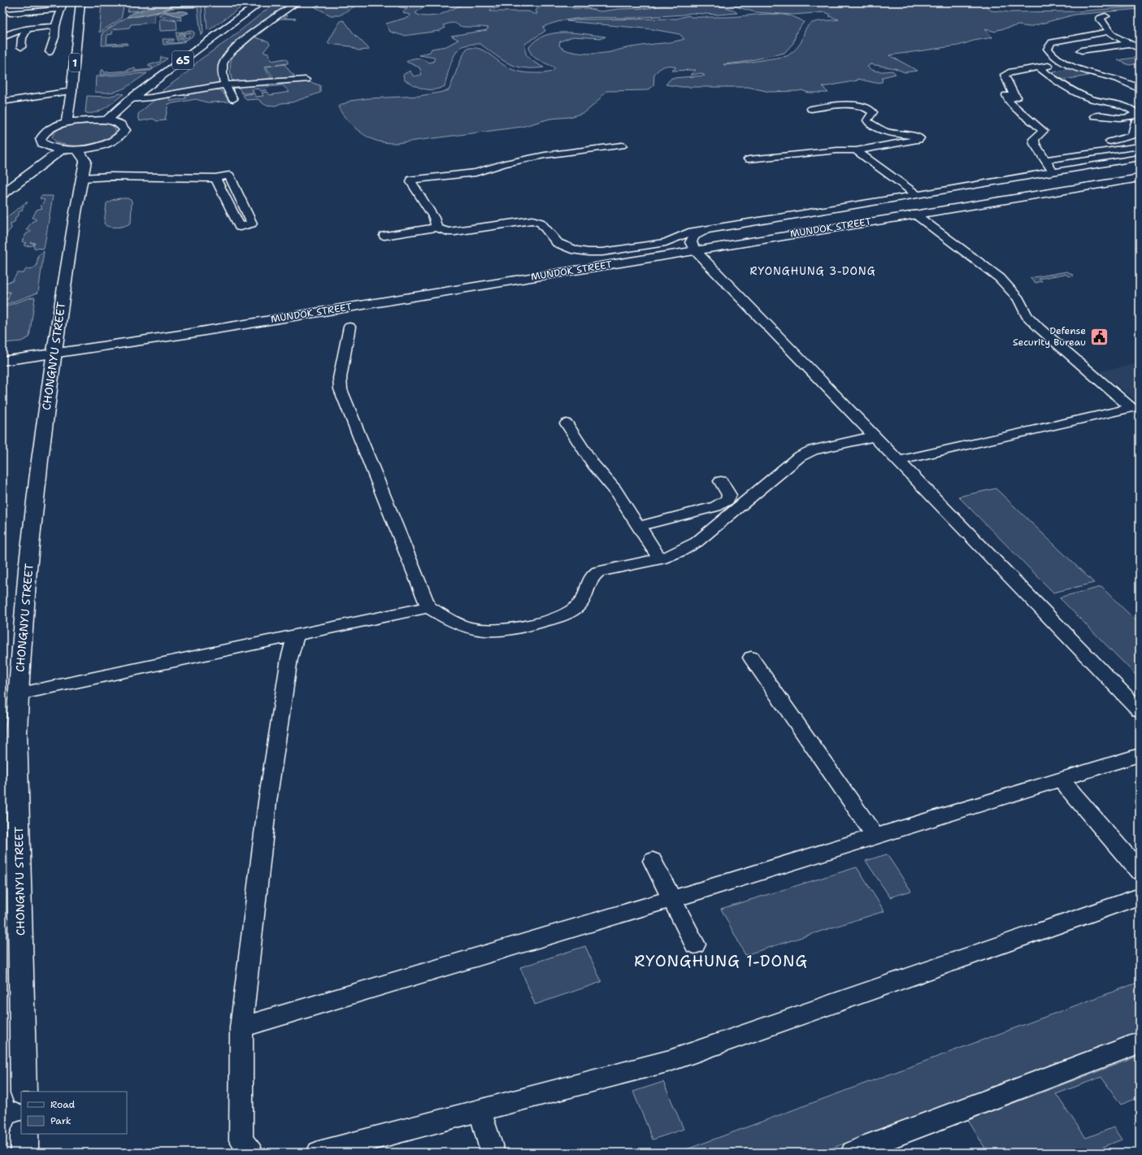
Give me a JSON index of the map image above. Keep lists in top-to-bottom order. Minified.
{"streets":{"main road":["65","1","MUNDOK STREET","CHONGNYU STREET"]},"crossings":[["MUNDOK STREET","CHONGNYU STREET"]],"districts":["RYONGHUNG 3-DONG","RYONGHUNG 1-DONG"],"places":{"public building":["Defense Security Bureau"]},"legend":["Road","Park"]}
